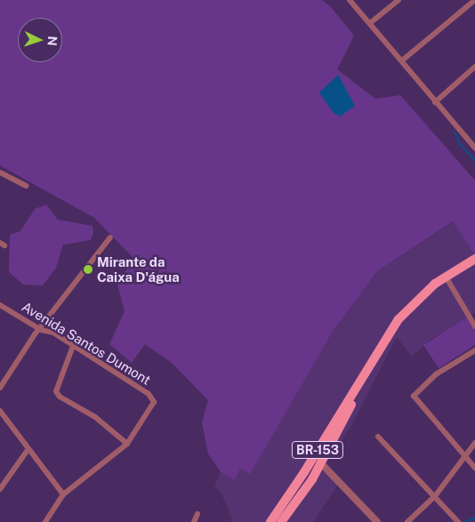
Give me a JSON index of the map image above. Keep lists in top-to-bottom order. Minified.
{"streets":{"main road":["BR-153"],"street":["Avenida Santos Dumont"]},"places":["Mirante da Caixa D'água"],"north":"right"}
